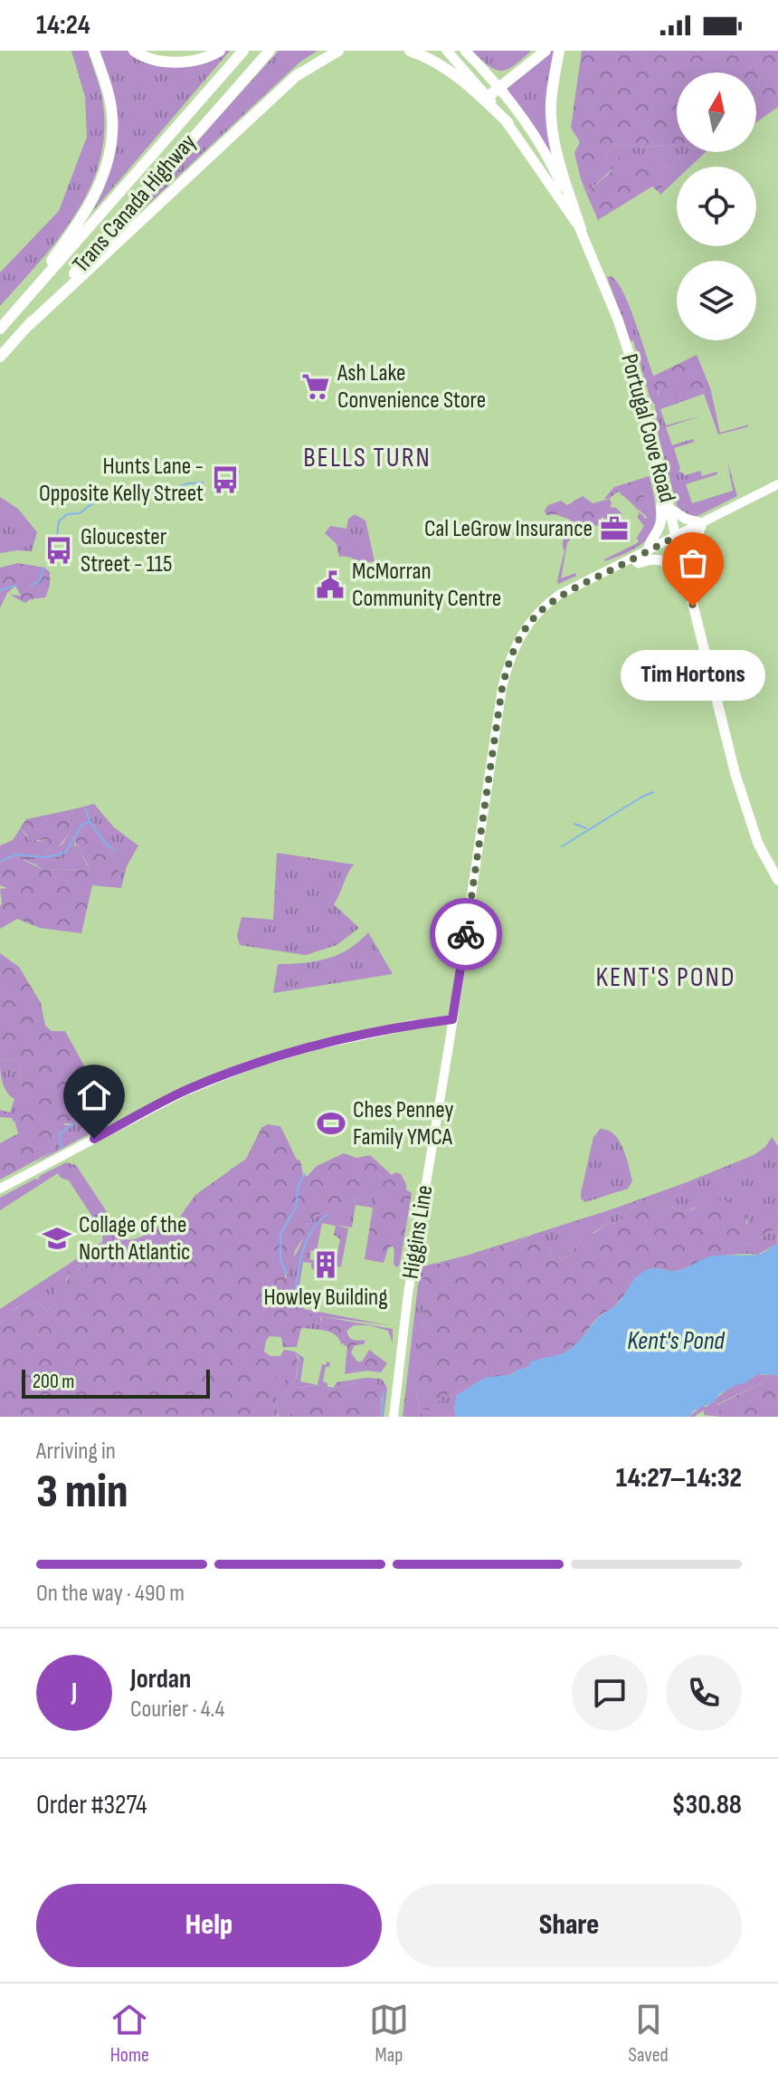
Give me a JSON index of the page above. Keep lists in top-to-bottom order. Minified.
{"streets":{"highway":["Trans Canada Highway"],"main road":["Portugal Cove Road"],"street":["Higgins Line"]},"crossings":[["Portugal Cove Road","Higgins Line"]],"districts":["BELLS TURN","KENT'S POND"],"water":["Kent's Pond"],"places":{"supermarket":["Ash Lake Convenience Store"],"bus stop":["Hunts Lane - Opposite Kelly Street","Gloucester Street - 115"],"office":["Cal LeGrow Insurance"],"public building":["McMorran Community Centre"],"other":["Tim Hortons"],"sports":["Ches Penney Family YMCA"],"school or university":["Collage of the North Atlantic"],"building":["Howley Building"]},"scale_bar":"200 m","north":"top","page":{"status":"14:24","bubble":"Tim Hortons","scale":"200 m","heading":["3 min","Arriving in","14:27–14:32"],"panel":["Jordan","Courier · 4.4","Order #3274","$30.88"],"bar":"On the way · 490 m","round":"J","buttons":["Help","Share"],"tabs":["Home","Map","Saved"]}}
